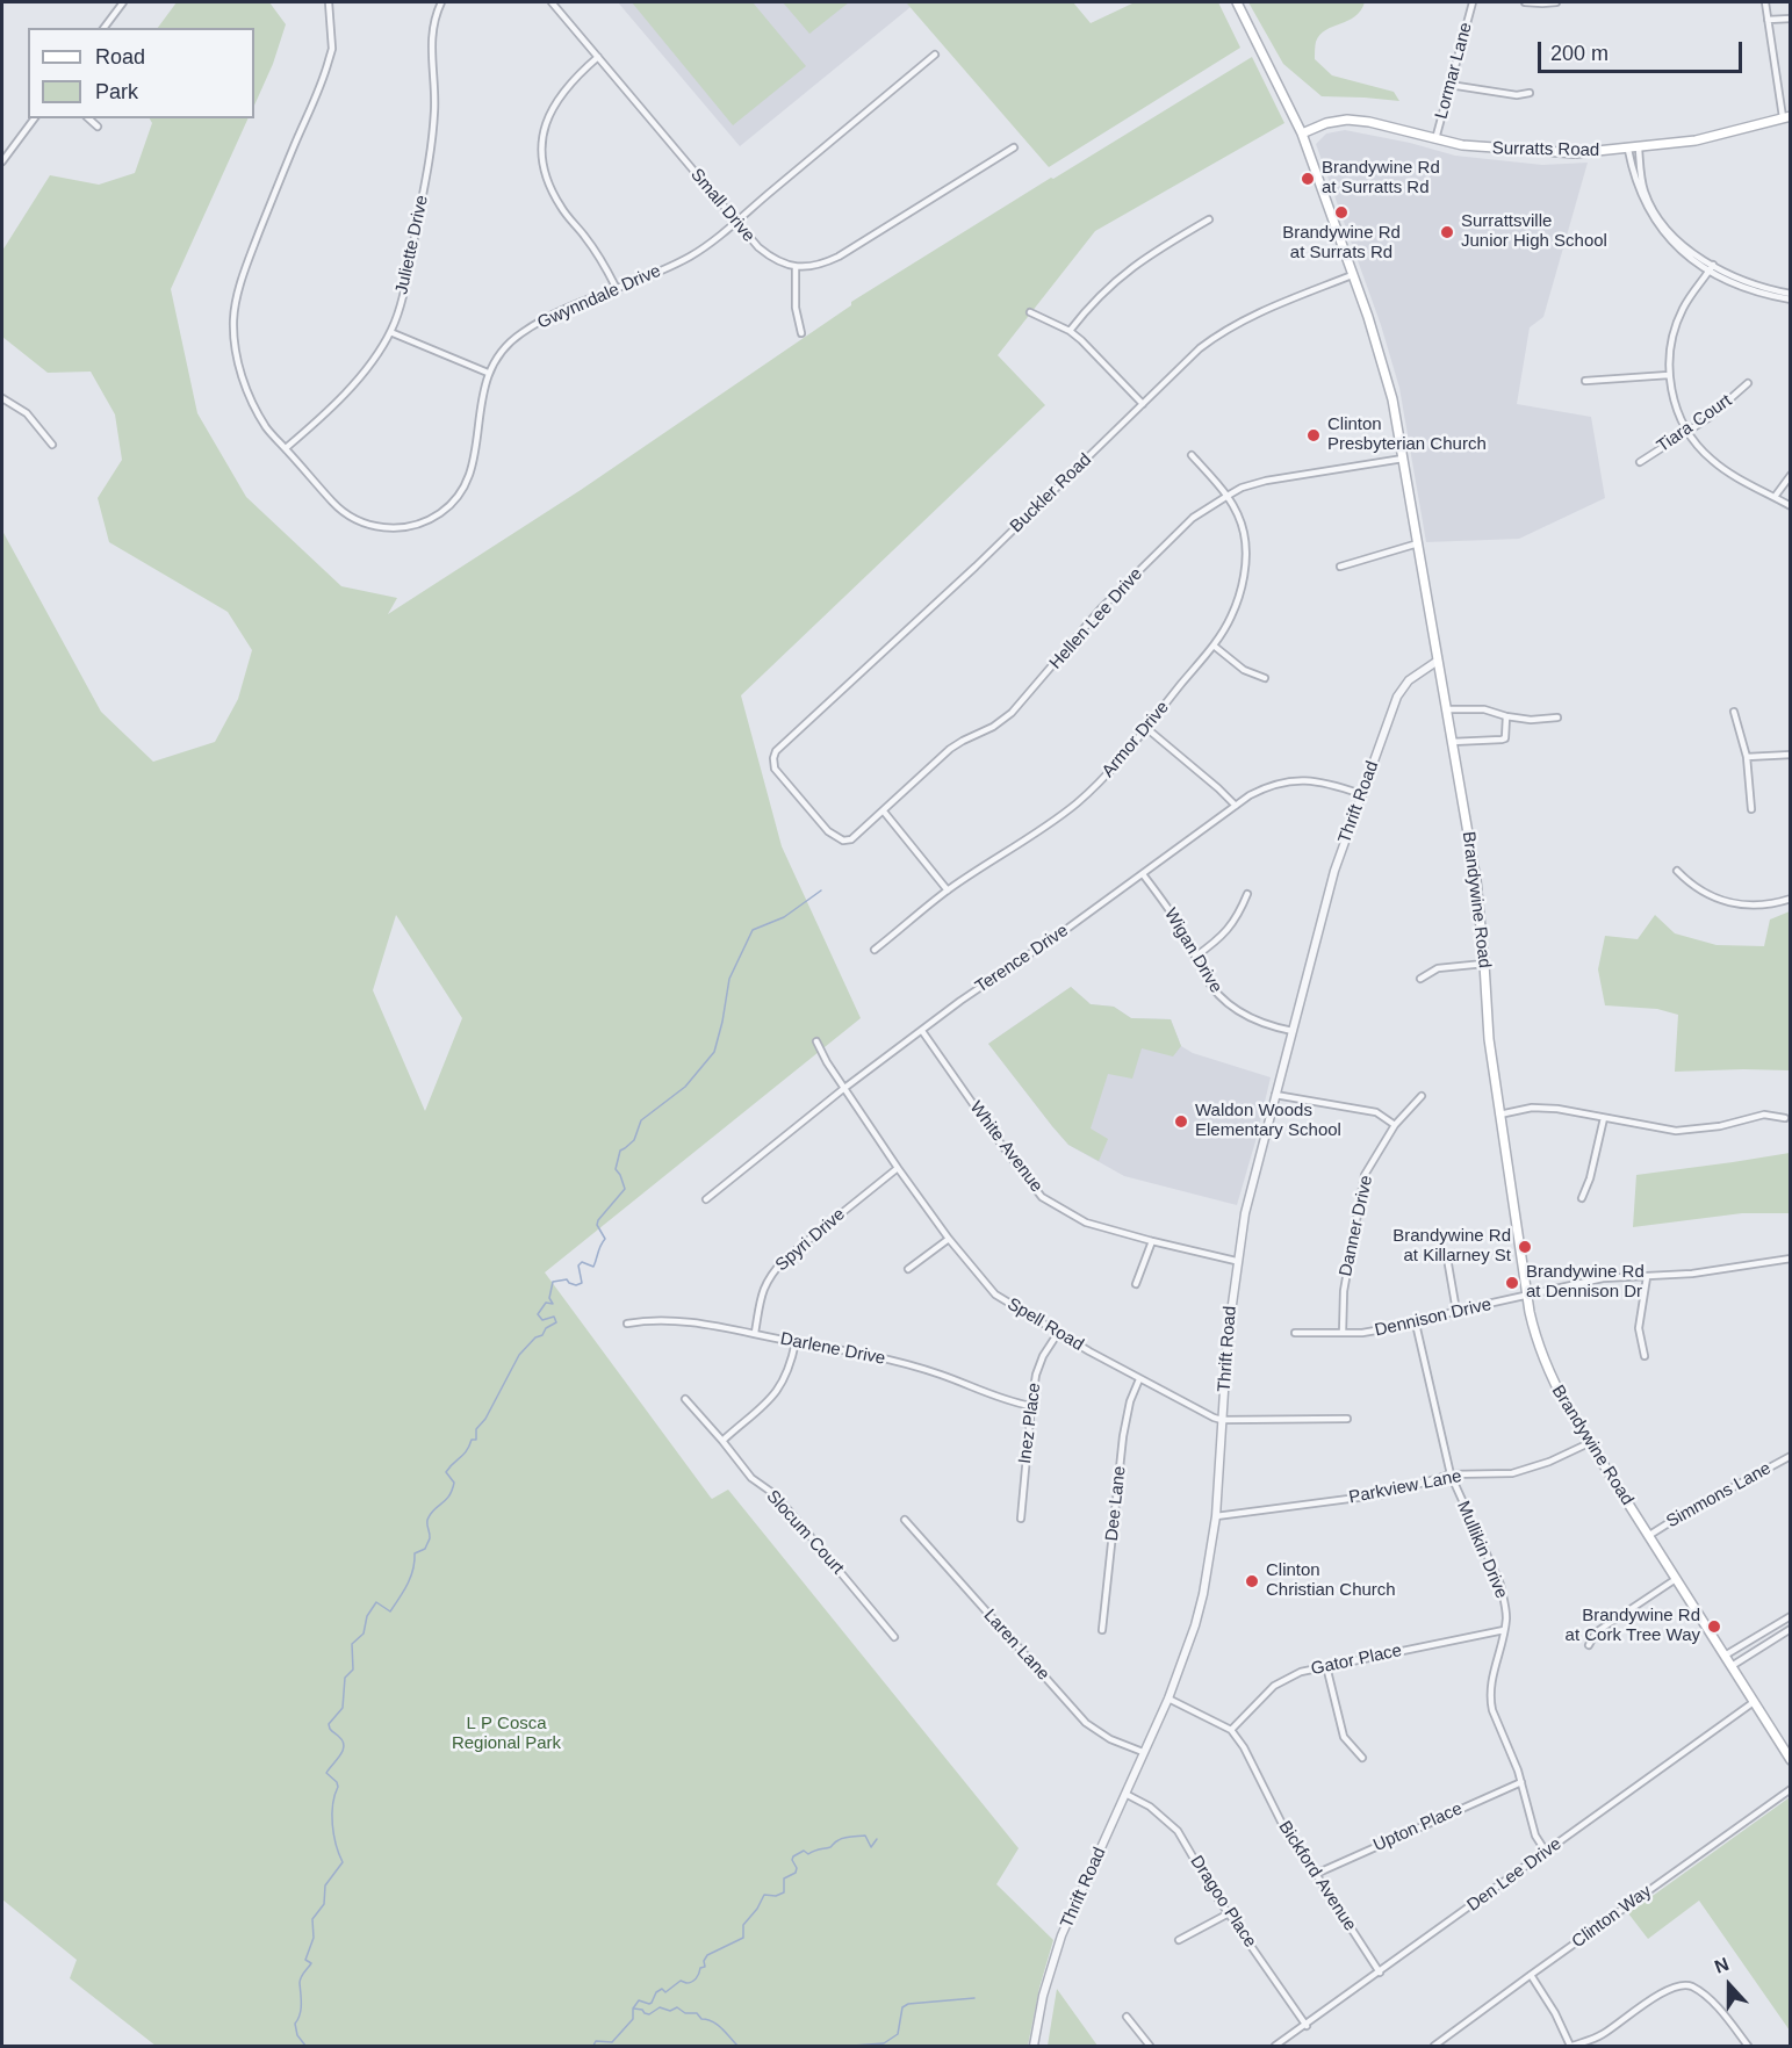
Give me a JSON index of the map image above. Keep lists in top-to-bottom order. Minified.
{"streets":{"main road":["Surratts Road","Brandywine Road"],"street":["Lormar Lane","Small Drive","Juliette Drive","Gwynndale Drive","Tiara Court","Buckler Road","Hellen Lee Drive","Armor Drive","Thrift Road","Wigan Drive","Terence Drive","White Avenue","Danner Drive","Spyri Drive","Dennison Drive","Spell Road","Darlene Drive","Inez Place","Parkview Lane","Simmons Lane","Dee Lane","Slocum Court","Mullikin Drive","Laren Lane","Gator Place","Upton Place","Den Lee Drive","Bickford Avenue","Dragoo Place","Clinton Way"]},"crossings":[["Lormar Lane","Surratts Road"],["Surratts Road","Brandywine Road"],["Small Drive","Gwynndale Drive"],["Juliette Drive","Gwynndale Drive"],["Buckler Road","Hellen Lee Drive"],["Buckler Road","Brandywine Road"],["Hellen Lee Drive","Armor Drive"],["Hellen Lee Drive","Brandywine Road"],["Thrift Road","Brandywine Road"],["Thrift Road","Wigan Drive"],["Thrift Road","Terence Drive"],["Thrift Road","White Avenue"],["Thrift Road","Spell Road"],["Thrift Road","Parkview Lane"],["Thrift Road","Laren Lane"],["Thrift Road","Bickford Avenue"],["Thrift Road","Dragoo Place"],["Brandywine Road","Dennison Drive"],["Brandywine Road","Parkview Lane"],["Brandywine Road","Simmons Lane"],["Brandywine Road","Den Lee Drive"],["Wigan Drive","Terence Drive"],["Terence Drive","White Avenue"],["Terence Drive","Spell Road"],["Danner Drive","Dennison Drive"],["Spyri Drive","Spell Road"],["Spyri Drive","Darlene Drive"],["Dennison Drive","Mullikin Drive"],["Spell Road","Inez Place"],["Spell Road","Dee Lane"],["Darlene Drive","Inez Place"],["Parkview Lane","Mullikin Drive"],["Mullikin Drive","Gator Place"],["Mullikin Drive","Upton Place"],["Mullikin Drive","Den Lee Drive"],["Gator Place","Bickford Avenue"],["Upton Place","Bickford Avenue"],["Den Lee Drive","Bickford Avenue"],["Den Lee Drive","Dragoo Place"]],"parks":["L P Cosca Regional Park"],"places":["Brandywine Rd at Surratts Rd","Brandywine Rd at Surrats Rd","Surrattsville Junior High School","Clinton Presbyterian Church","Waldon Woods Elementary School","Brandywine Rd at Killarney St","Brandywine Rd at Dennison Dr","Clinton Christian Church","Brandywine Rd at Cork Tree Way"],"legend":["Road","Park"],"scale_bar":"200 m","north":"top"}
